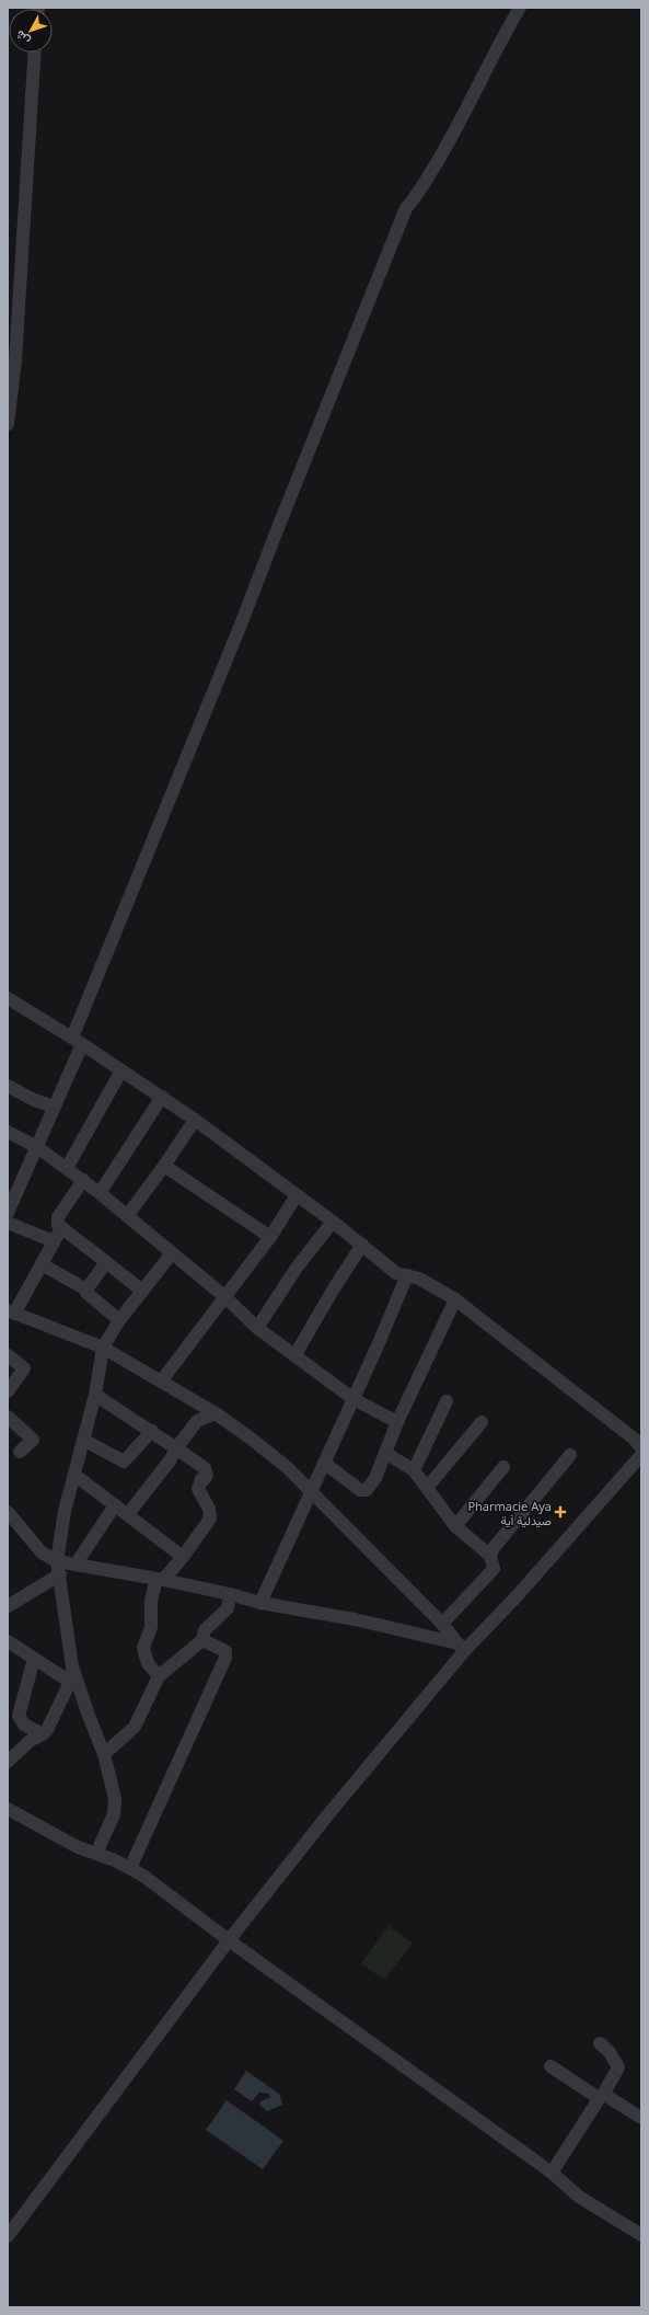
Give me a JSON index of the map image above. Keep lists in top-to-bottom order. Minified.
{"places":{"health":["Pharmacie Aya صيدلية اَية"]},"north":"bottom left"}
